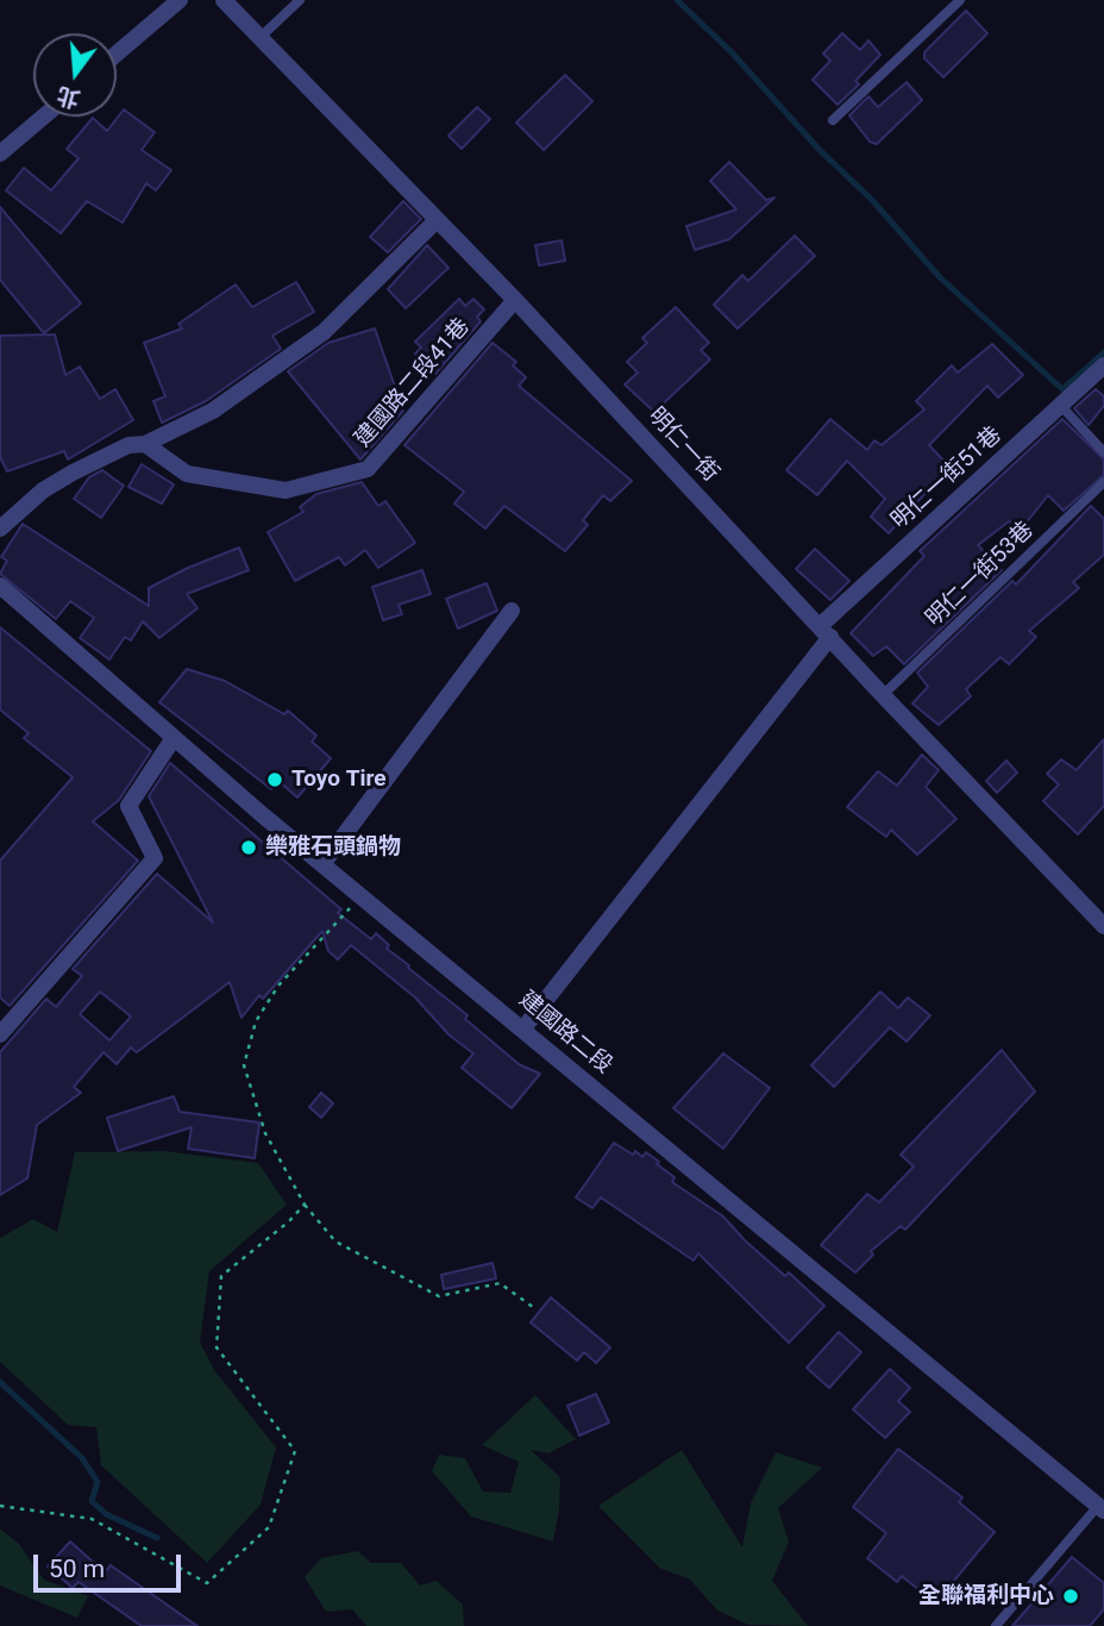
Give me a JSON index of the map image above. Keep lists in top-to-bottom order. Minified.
{"streets":{"street":["建國路二段41巷","明仁一街","明仁一街51巷","建國路二段"],"lane":["明仁一街53巷"]},"crossings":[["建國路二段41巷","明仁一街"],["明仁一街","明仁一街51巷"],["明仁一街","明仁一街53巷"],["明仁一街51巷","建國路二段"]],"places":["Toyo Tire","樂雅石頭鍋物","全聯福利中心"],"scale_bar":"50 m","north":"bottom"}
